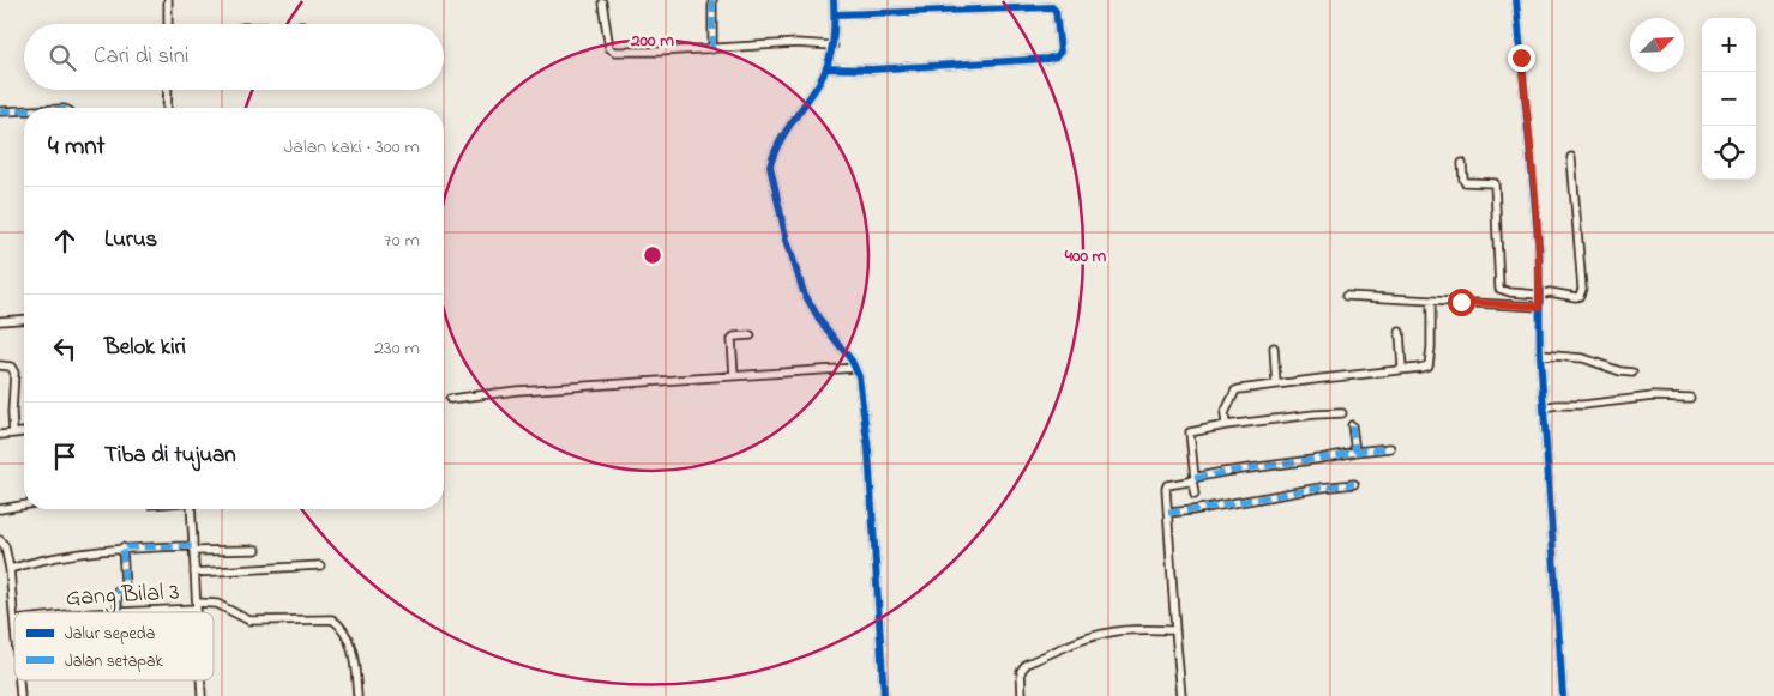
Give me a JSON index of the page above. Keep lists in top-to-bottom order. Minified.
{"streets":{"street":["Gang Bilal 3"]},"legend":["Jalur sepeda","Jalan setapak"],"north":"top right","page":{"map_buttons":["+","−"],"search":"Cari di sini","heading":["4 mnt","Jalan kaki · 300 m"],"list":[["Lurus","70 m"],["Belok kiri","230 m"],"Tiba di tujuan"]},"rings":["200 m","400 m"]}
